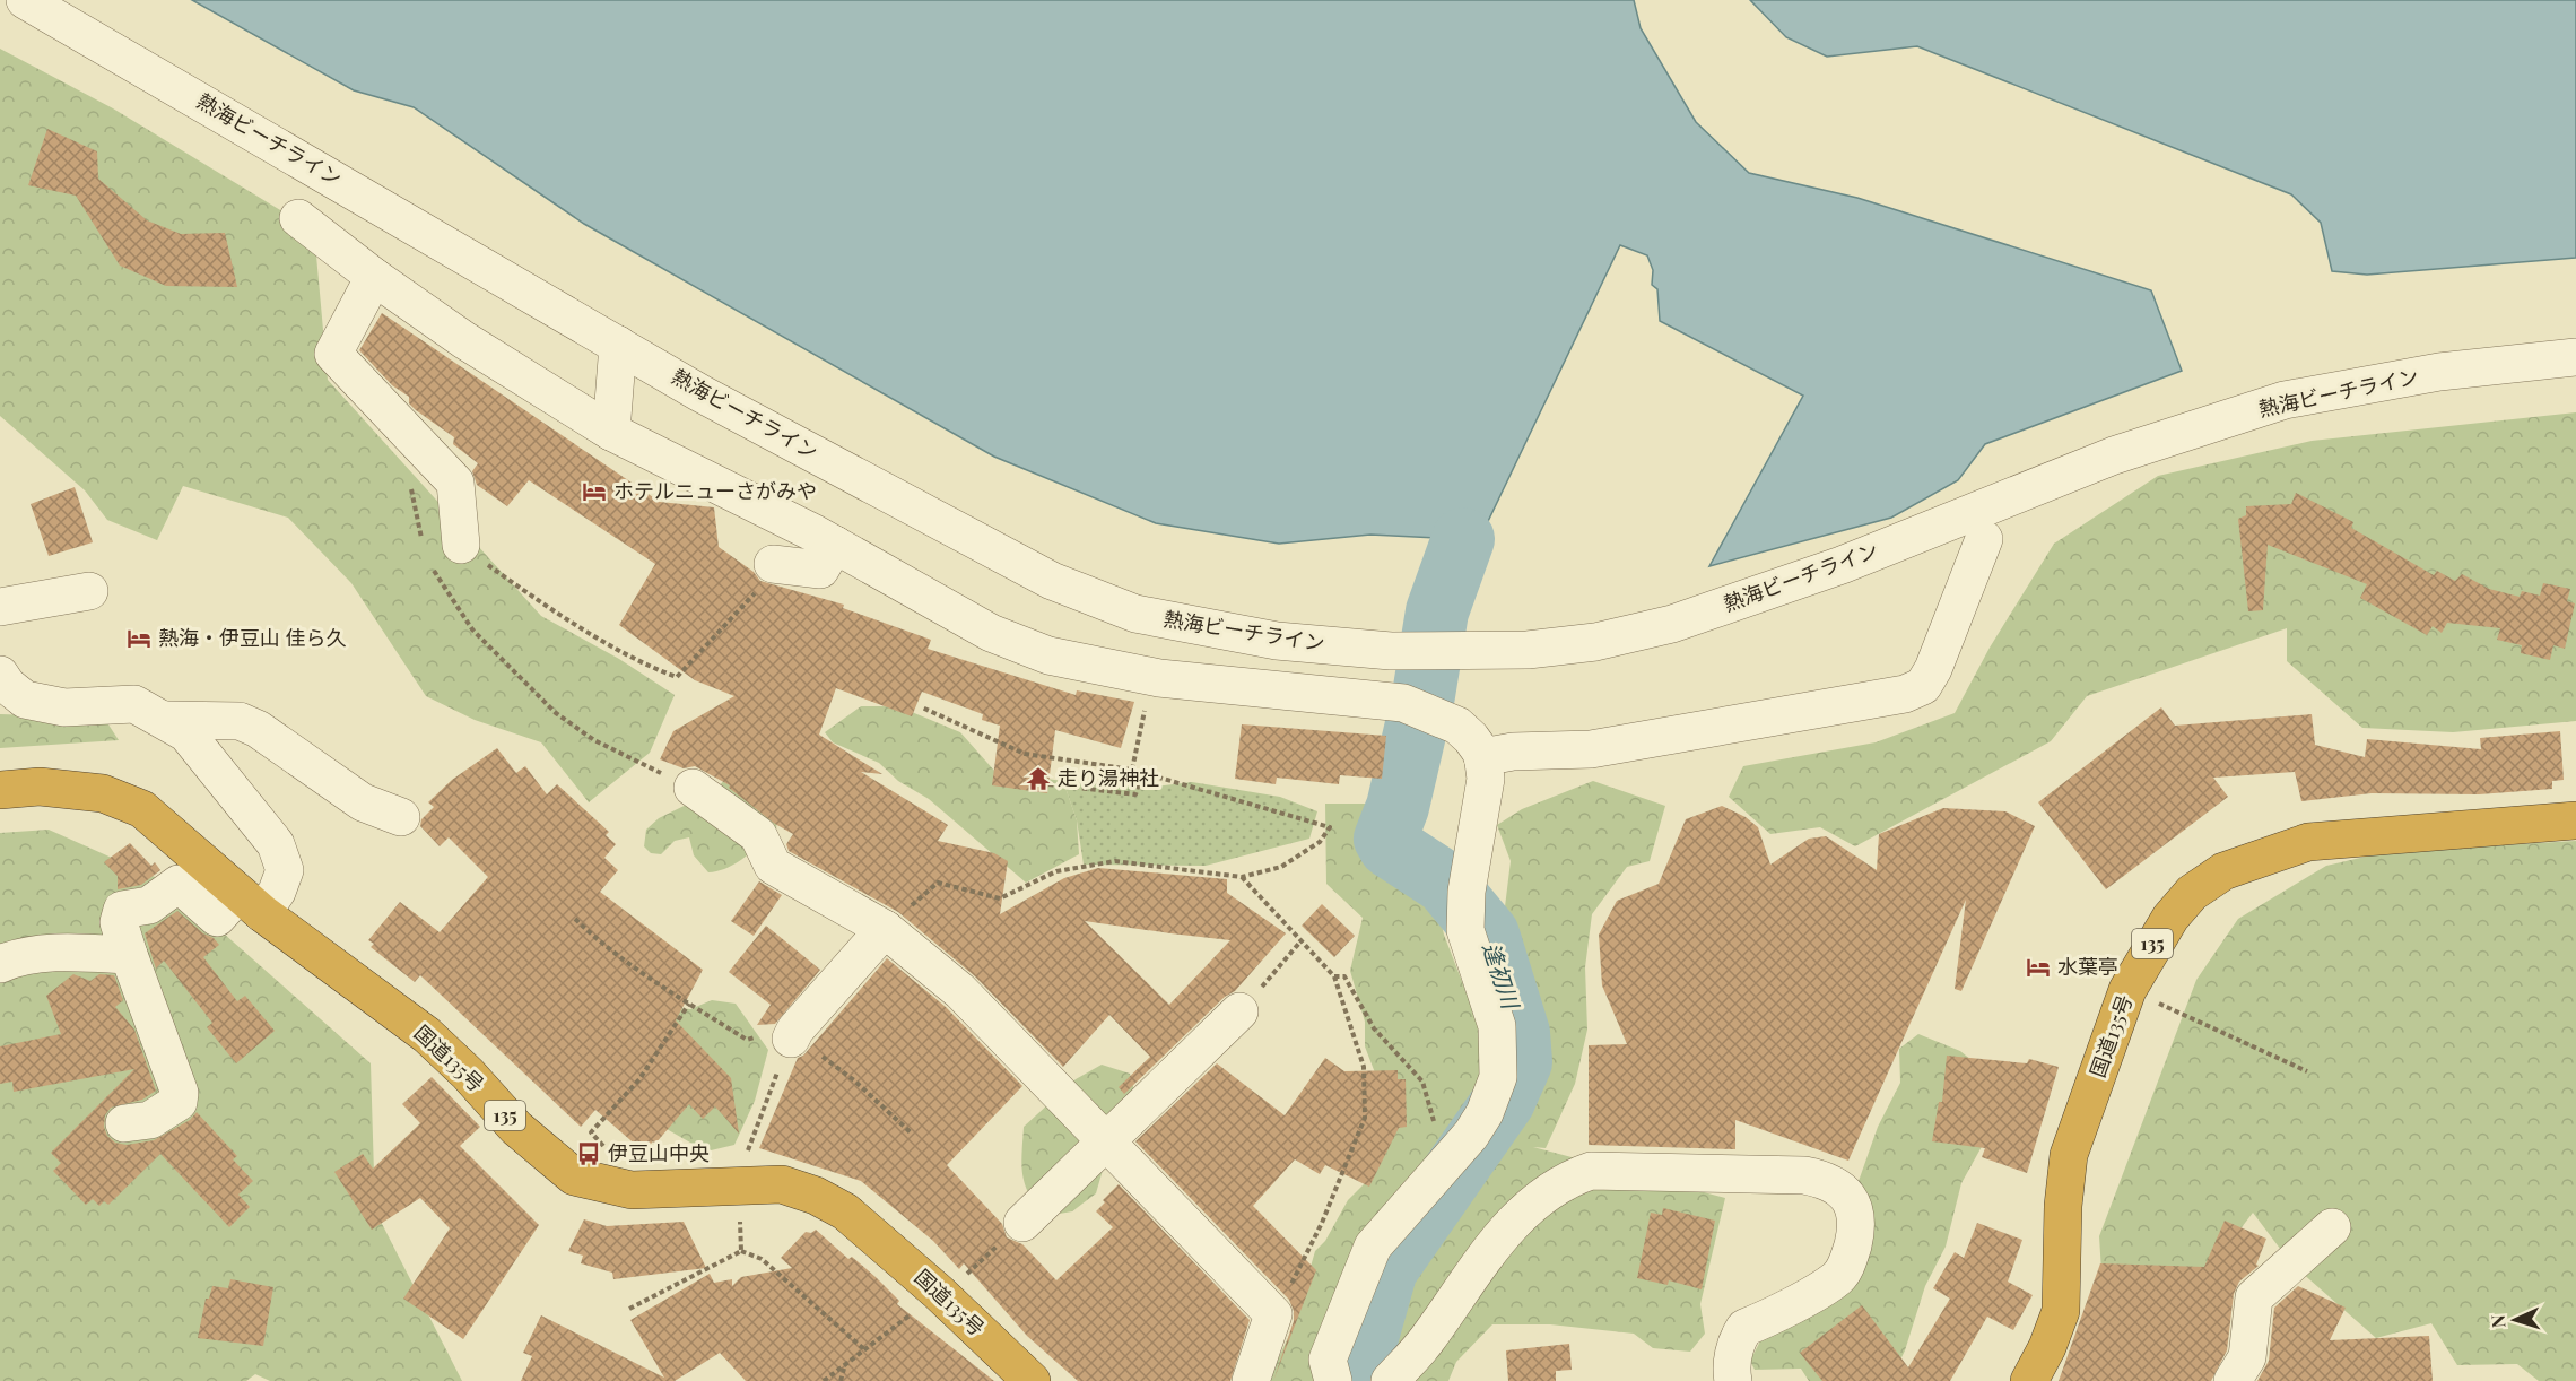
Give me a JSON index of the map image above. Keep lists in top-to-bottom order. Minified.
{"streets":{"highway":["135","国道135号"],"street":["熱海ビーチライン"]},"water":["逢初川"],"places":{"hotel":["ホテルニューさがみや","熱海・伊豆山 佳ら久","水葉亭"],"temple":["走り湯神社"],"bus stop":["伊豆山中央"]},"north":"left"}
